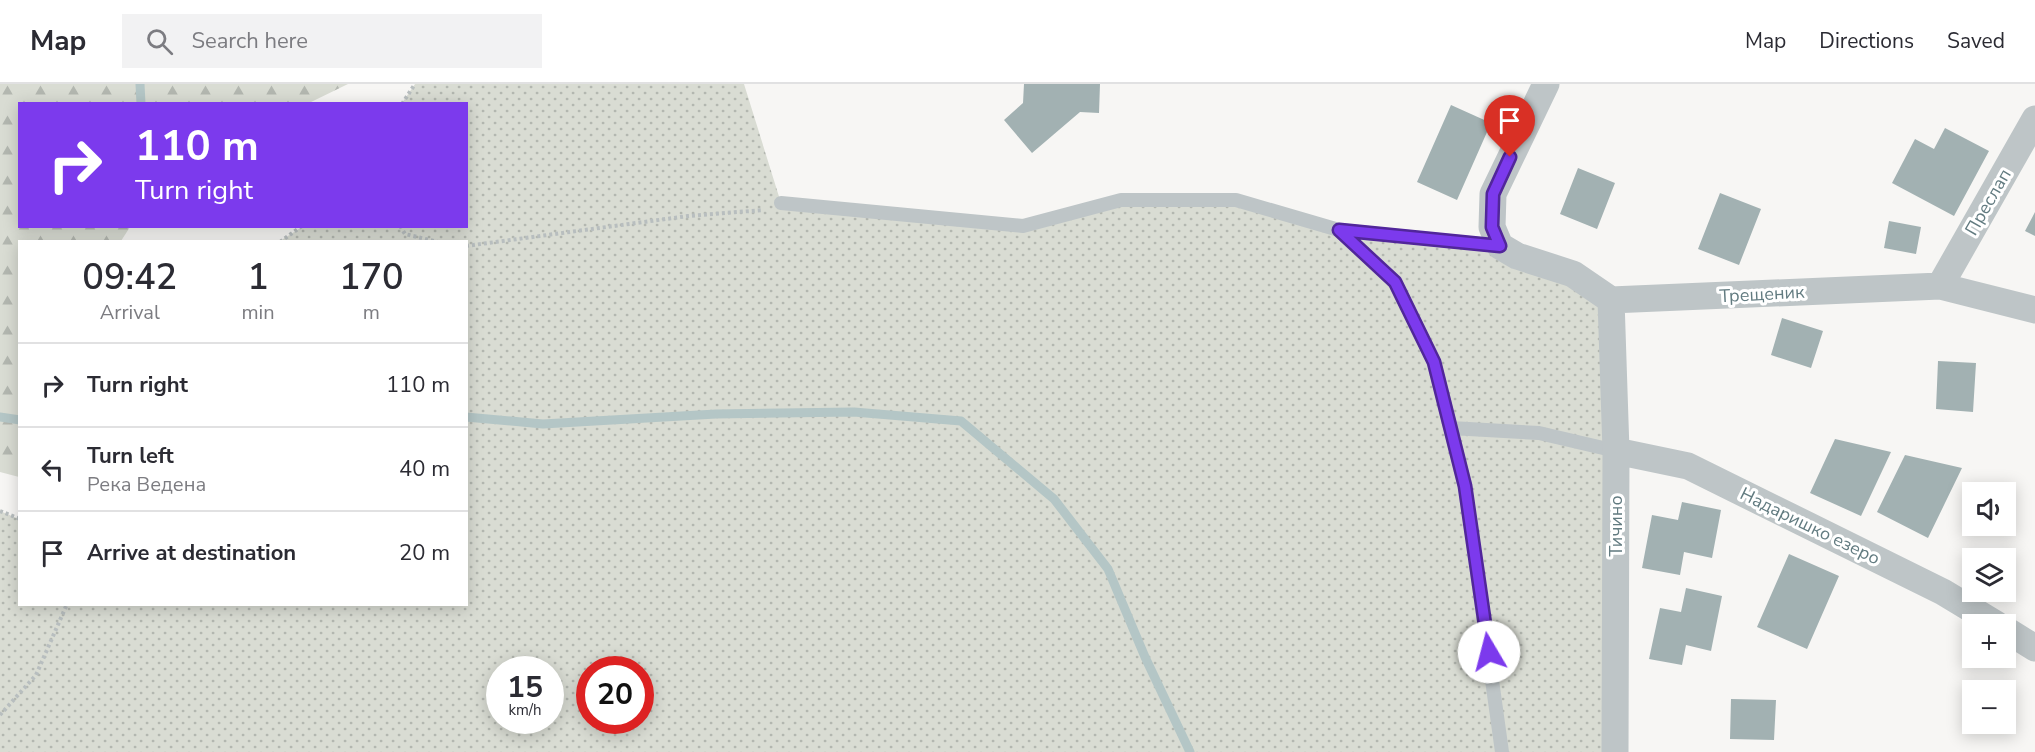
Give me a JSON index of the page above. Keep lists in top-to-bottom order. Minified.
{"streets":{"street":["Преслап","Трещеник","Тичино","Надаришко езеро"]},"crossings":[["Преслап","Трещеник"],["Трещеник","Тичино"],["Тичино","Надаришко езеро"]],"page":{"header":"Map","search":"Search here","nav":["Map","Directions","Saved"],"turn":["110 m","Turn right"],"eta":["09:42","Arrival","1","min","170","m"],"list":[{"name":"Turn right","value":"110 m"},{"name":"Turn left","note":"Река Ведена","value":"40 m"},{"name":"Arrive at destination","value":"20 m"}],"map_buttons":["+","−"],"speed":"15 km/h","limit":"20"}}
